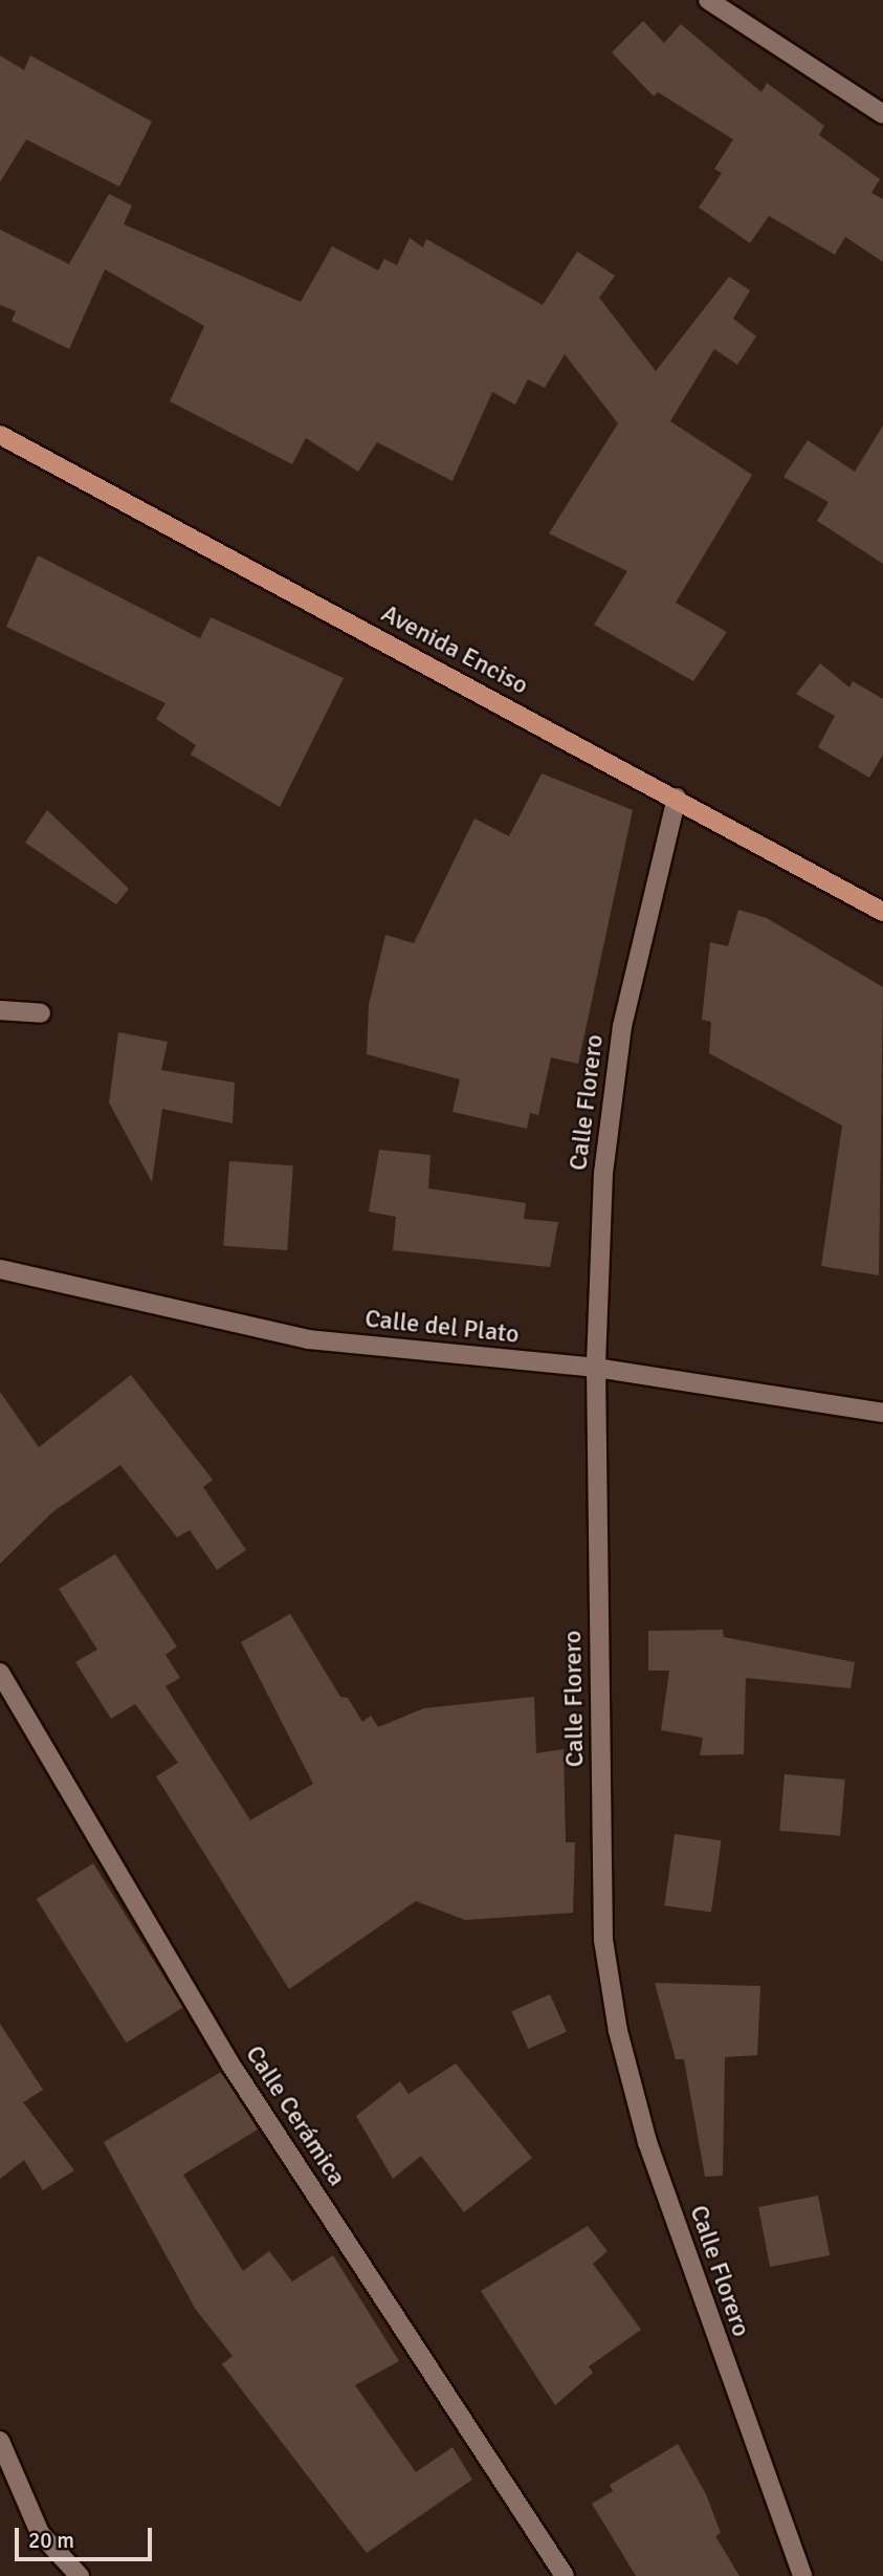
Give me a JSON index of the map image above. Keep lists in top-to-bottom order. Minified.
{"streets":{"main road":["Avenida Enciso"],"street":["Calle Florero","Calle del Plato","Calle Cerámica"]},"crossings":[["Avenida Enciso","Calle Florero"],["Calle Florero","Calle del Plato"]],"scale_bar":"20 m"}
